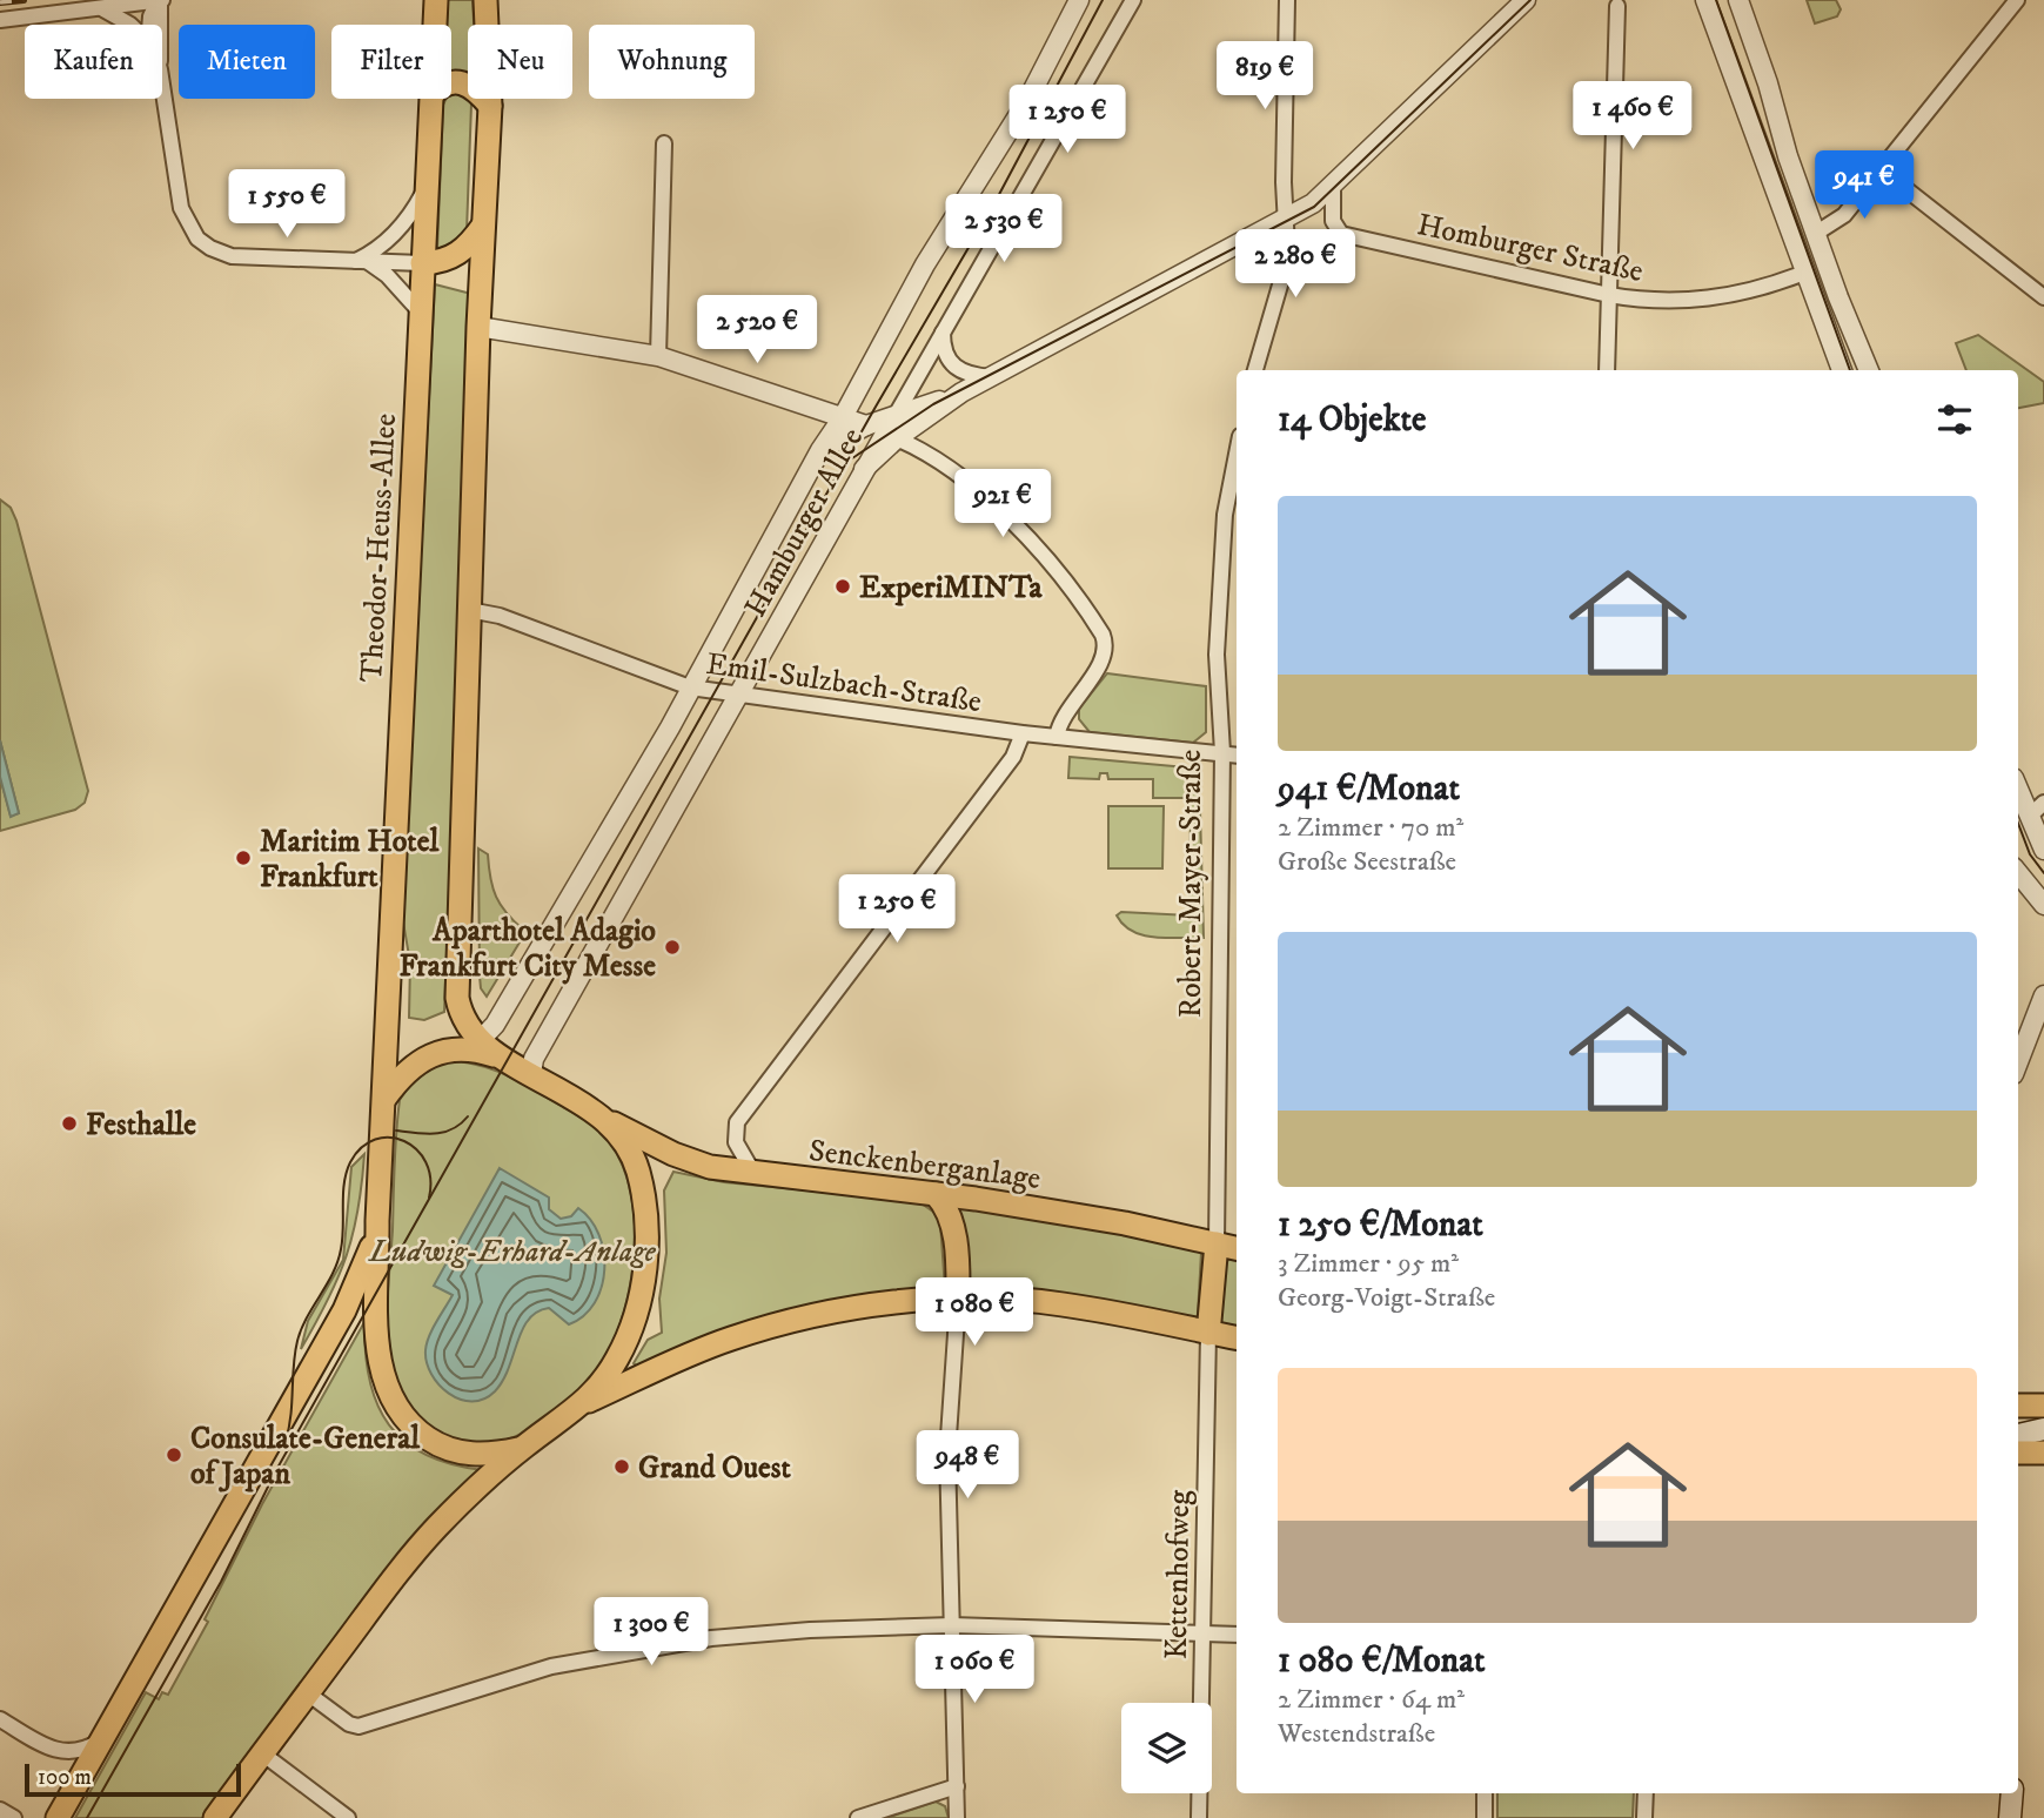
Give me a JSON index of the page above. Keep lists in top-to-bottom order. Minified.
{"streets":{"main road":["Theodor-Heuss-Allee","Robert-Mayer-Straße","Senckenberganlage"],"street":["Homburger Straße","Hamburger Allee","Emil-Sulzbach-Straße","Kettenhofweg"]},"crossings":[["Hamburger Allee","Emil-Sulzbach-Straße"],["Emil-Sulzbach-Straße","Robert-Mayer-Straße"],["Robert-Mayer-Straße","Senckenberganlage"],["Robert-Mayer-Straße","Kettenhofweg"]],"parks":["Ludwig-Erhard-Anlage"],"places":["ExperiMINTa","Maritim Hotel Frankfurt","Aparthotel Adagio Frankfurt City Messe","Festhalle","Consulate-General of Japan","Grand Ouest"],"scale_bar":"100 m","page":{"chip":["Kaufen","Mieten","Filter","Neu","Wohnung"],"price":["819 €","1 460 €","1 250 €","941 €","1 550 €","2 530 €","2 280 €","2 520 €","921 €","1 250 €","1 080 €","948 €","1 300 €","1 060 €"],"heading":"14 Objekte","list":[{"name":"941 €/Monat","note":"2 Zimmer · 70 m² · Große Seestraße"},{"name":"1 250 €/Monat","note":"3 Zimmer · 95 m² · Georg-Voigt-Straße"},{"name":"1 080 €/Monat","note":"2 Zimmer · 64 m² · Westendstraße"}],"scale":"100 m"}}
